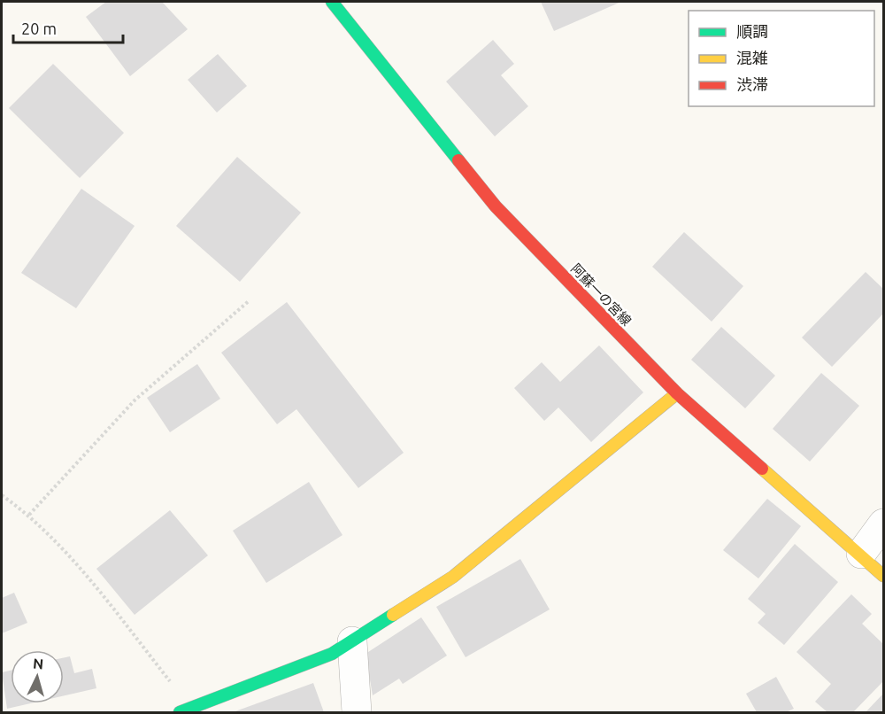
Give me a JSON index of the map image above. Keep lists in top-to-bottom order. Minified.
{"streets":{"main road":["阿蘇一の宮線"]},"legend":["順調","混雑","渋滞"],"scale_bar":"20 m","north":"top"}
